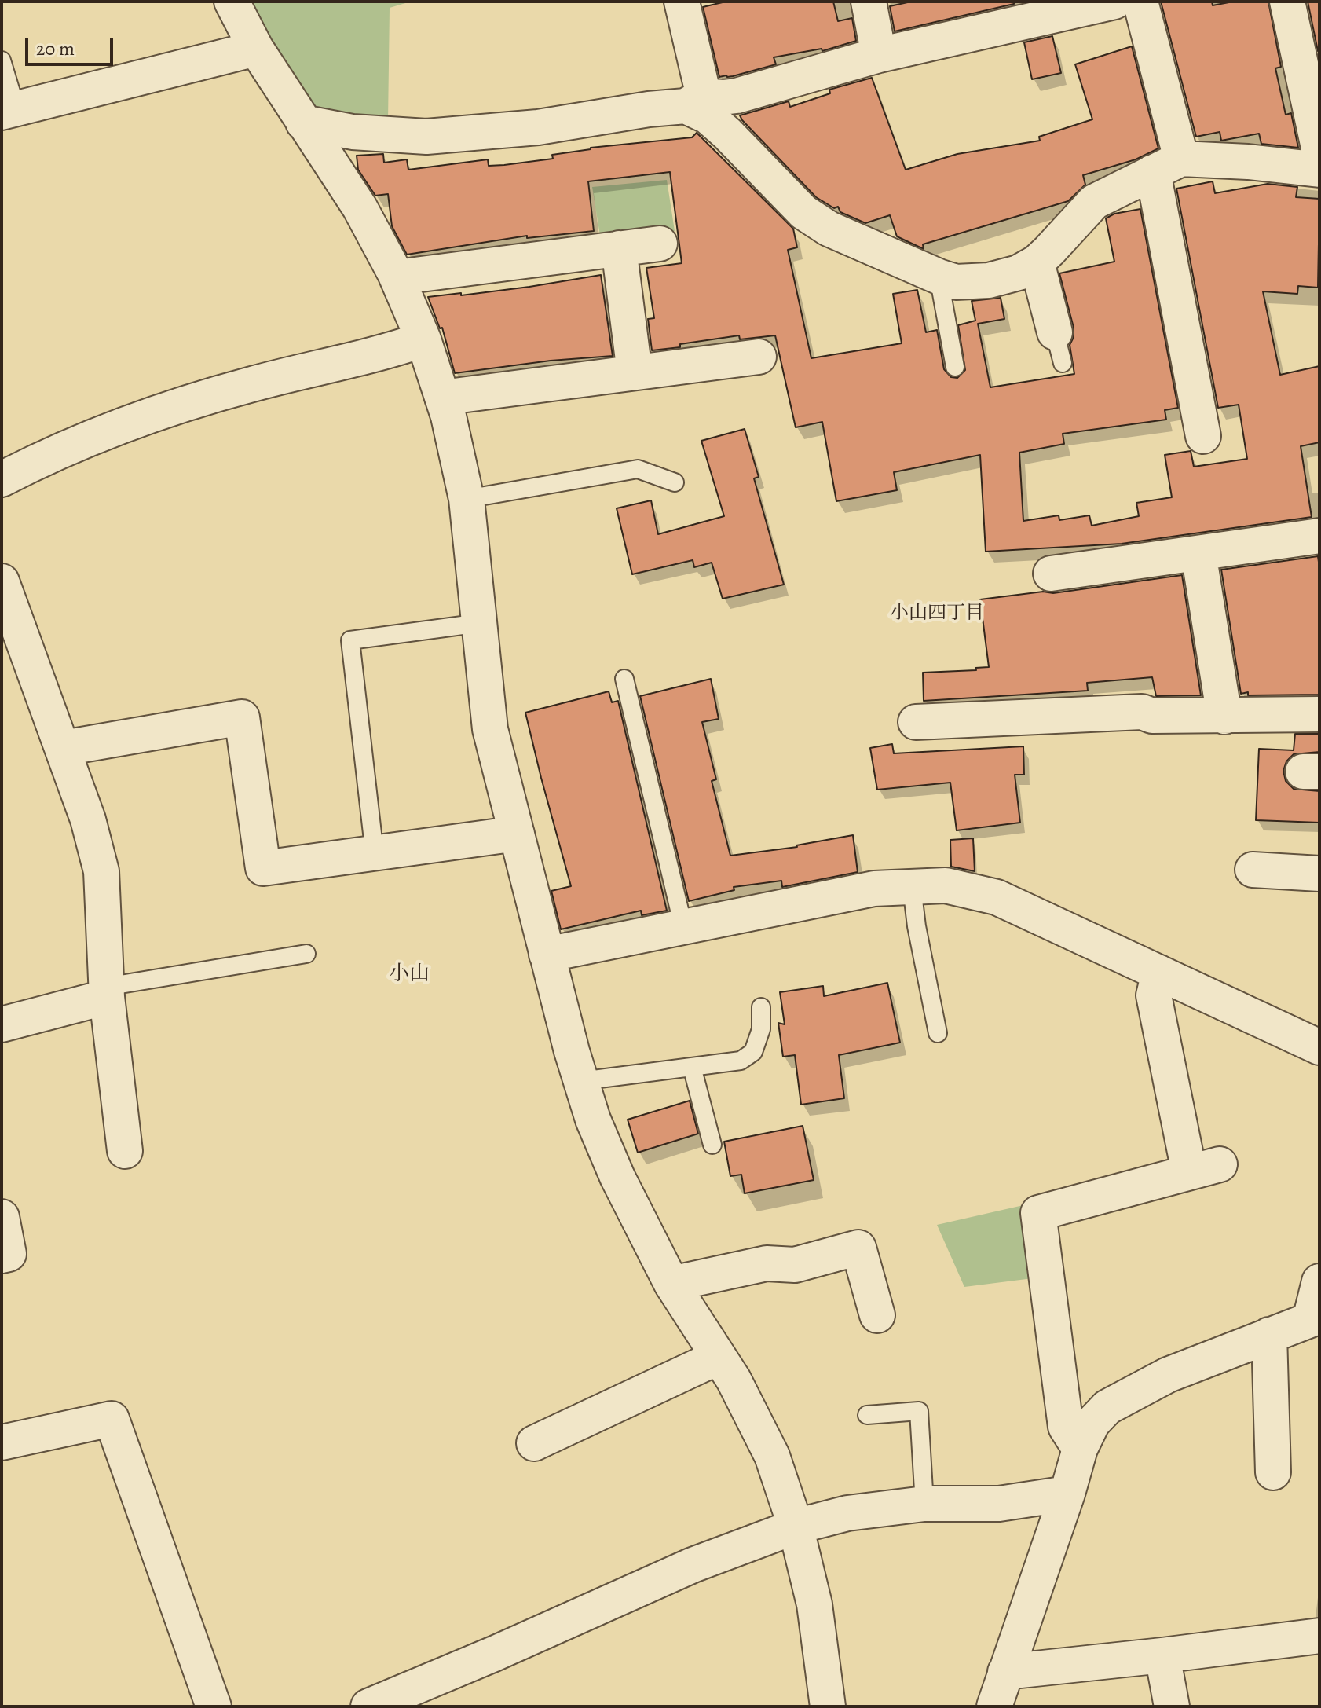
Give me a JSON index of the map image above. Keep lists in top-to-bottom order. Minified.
{"districts":["小山四丁目","小山"],"scale_bar":"20 m"}
